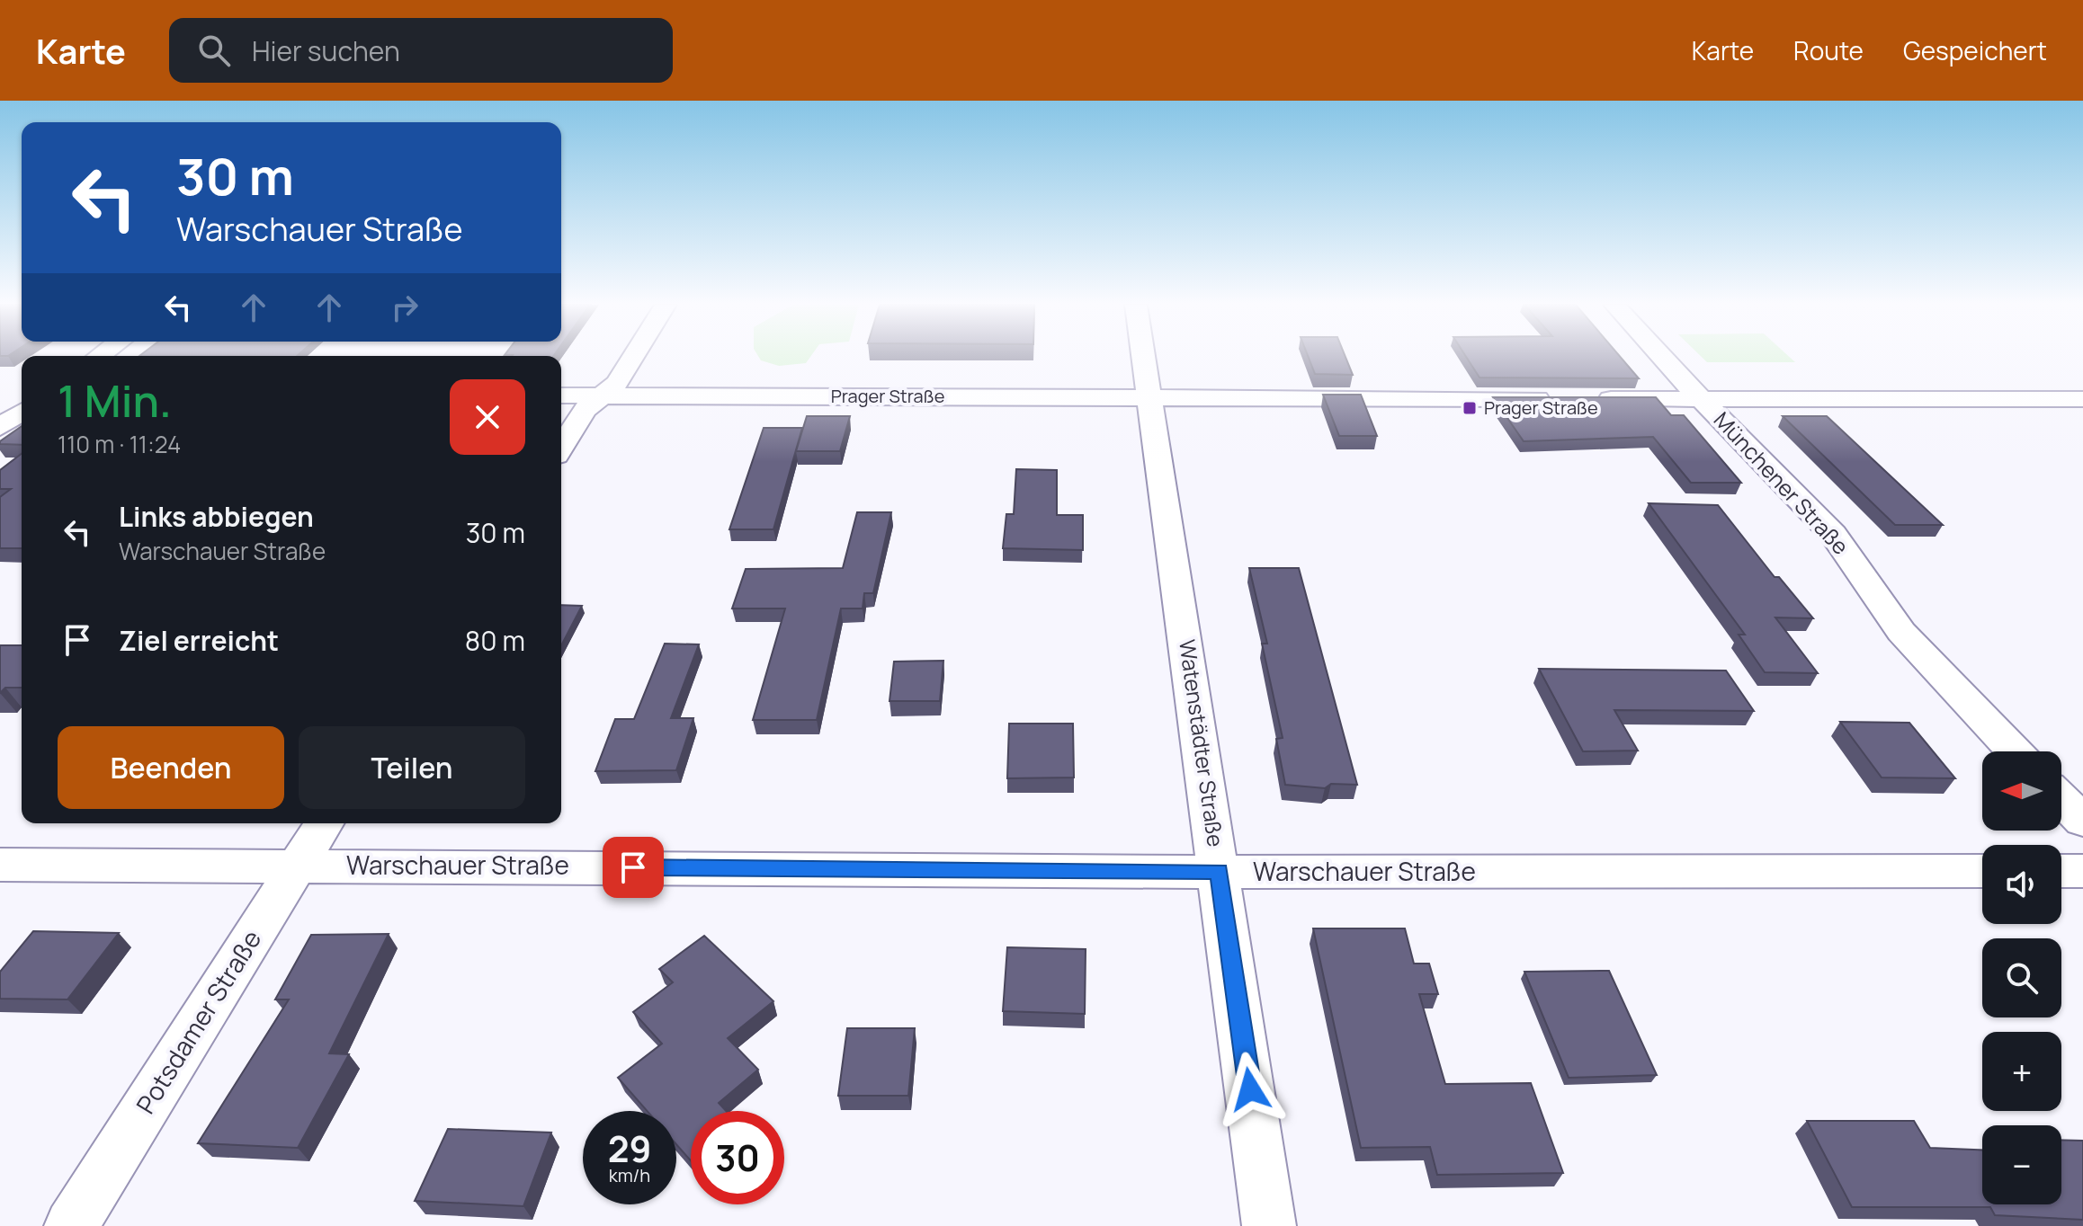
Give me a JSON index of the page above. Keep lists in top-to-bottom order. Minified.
{"streets":{"street":["Prager Straße","Münchener Straße","Watenstädter Straße","Warschauer Straße","Potsdamer Straße"]},"crossings":[["Prager Straße","Watenstädter Straße"],["Watenstädter Straße","Warschauer Straße"],["Warschauer Straße","Potsdamer Straße"]],"places":{"transit":["Prager Straße"]},"north":"left","page":{"header":"Karte","search":"Hier suchen","nav":["Karte","Route","Gespeichert"],"turn":["30 m","Warschauer Straße"],"heading":["1 Min.","110 m · 11:24"],"list":[{"name":"Links abbiegen","note":"Warschauer Straße","value":"30 m"},{"name":"Ziel erreicht","value":"80 m"}],"buttons":["Beenden","Teilen"],"map_buttons":["+","−"],"speed":"29 km/h","limit":"30"}}
